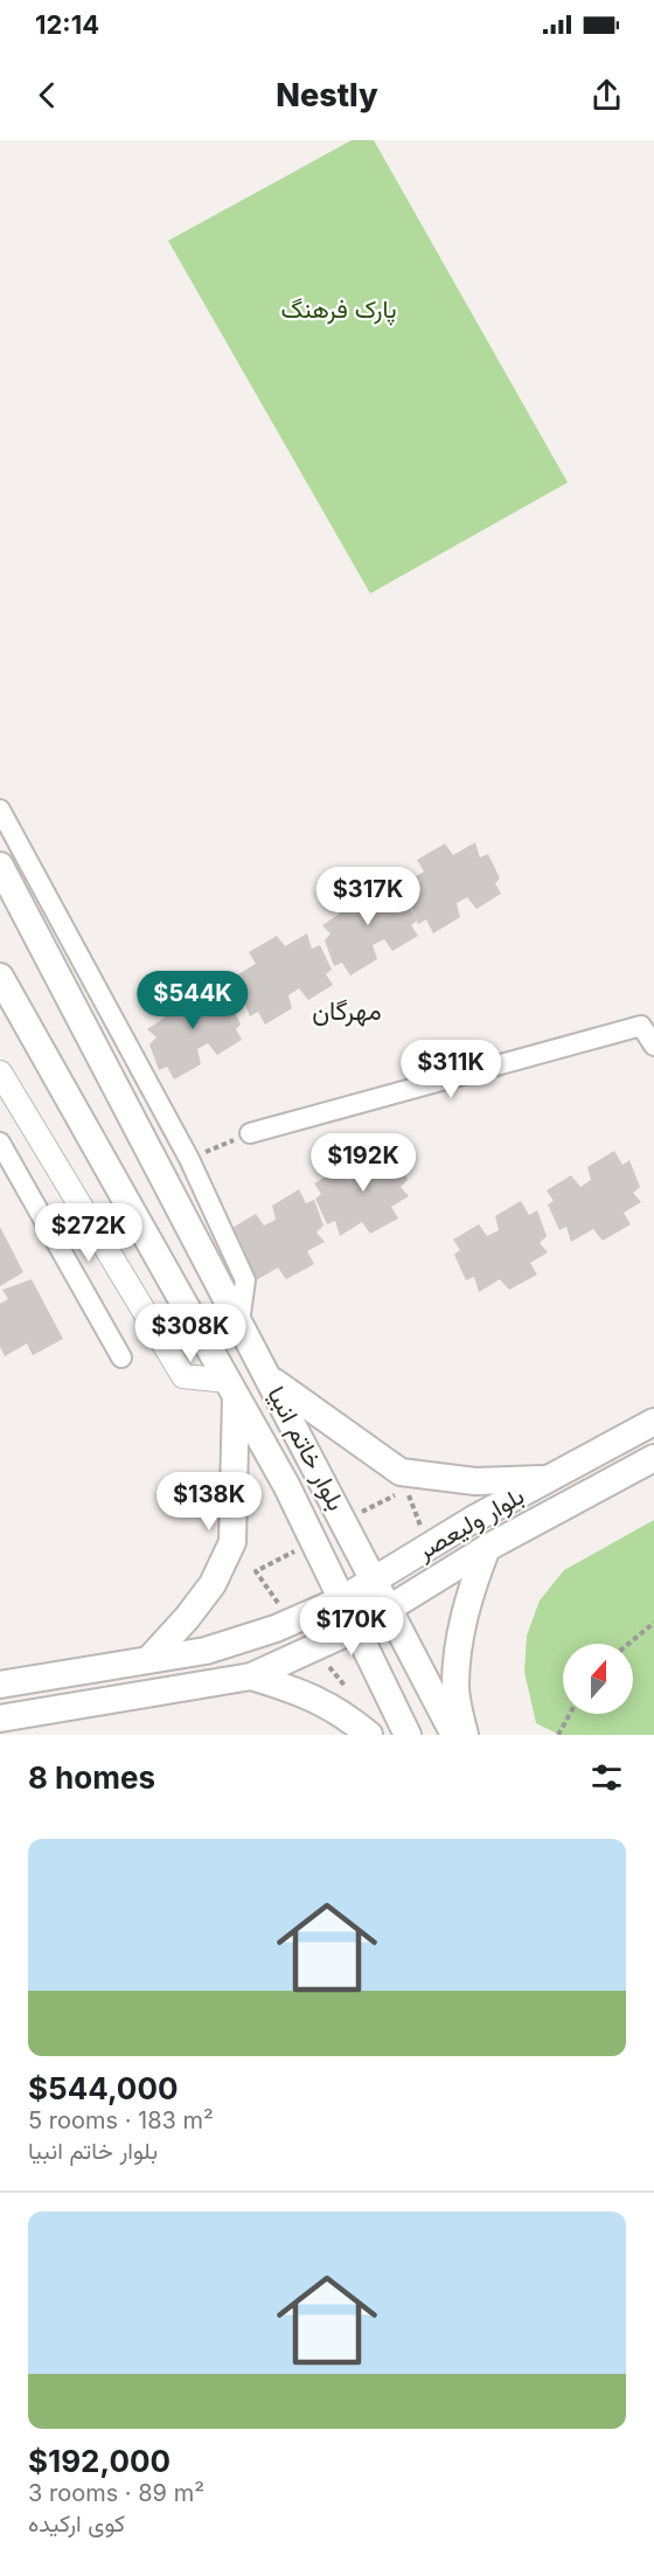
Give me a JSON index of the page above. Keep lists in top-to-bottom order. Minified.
{"streets":{"main road":["بلوار خاتم انبیا","بلوار ولیعصر"]},"crossings":[["بلوار خاتم انبیا","بلوار ولیعصر"]],"districts":["مهرگان"],"parks":["پارک فرهنگ"],"north":"top","page":{"status":"12:14","header":"Nestly","price":["$317K","$544K","$311K","$192K","$272K","$308K","$138K","$170K"],"heading":"8 homes","list":[{"name":"$544,000","note":"5 rooms · 183 m² · بلوار خاتم انبیا"},{"name":"$192,000","note":"3 rooms · 89 m² · کوی ارکیده"}]}}
